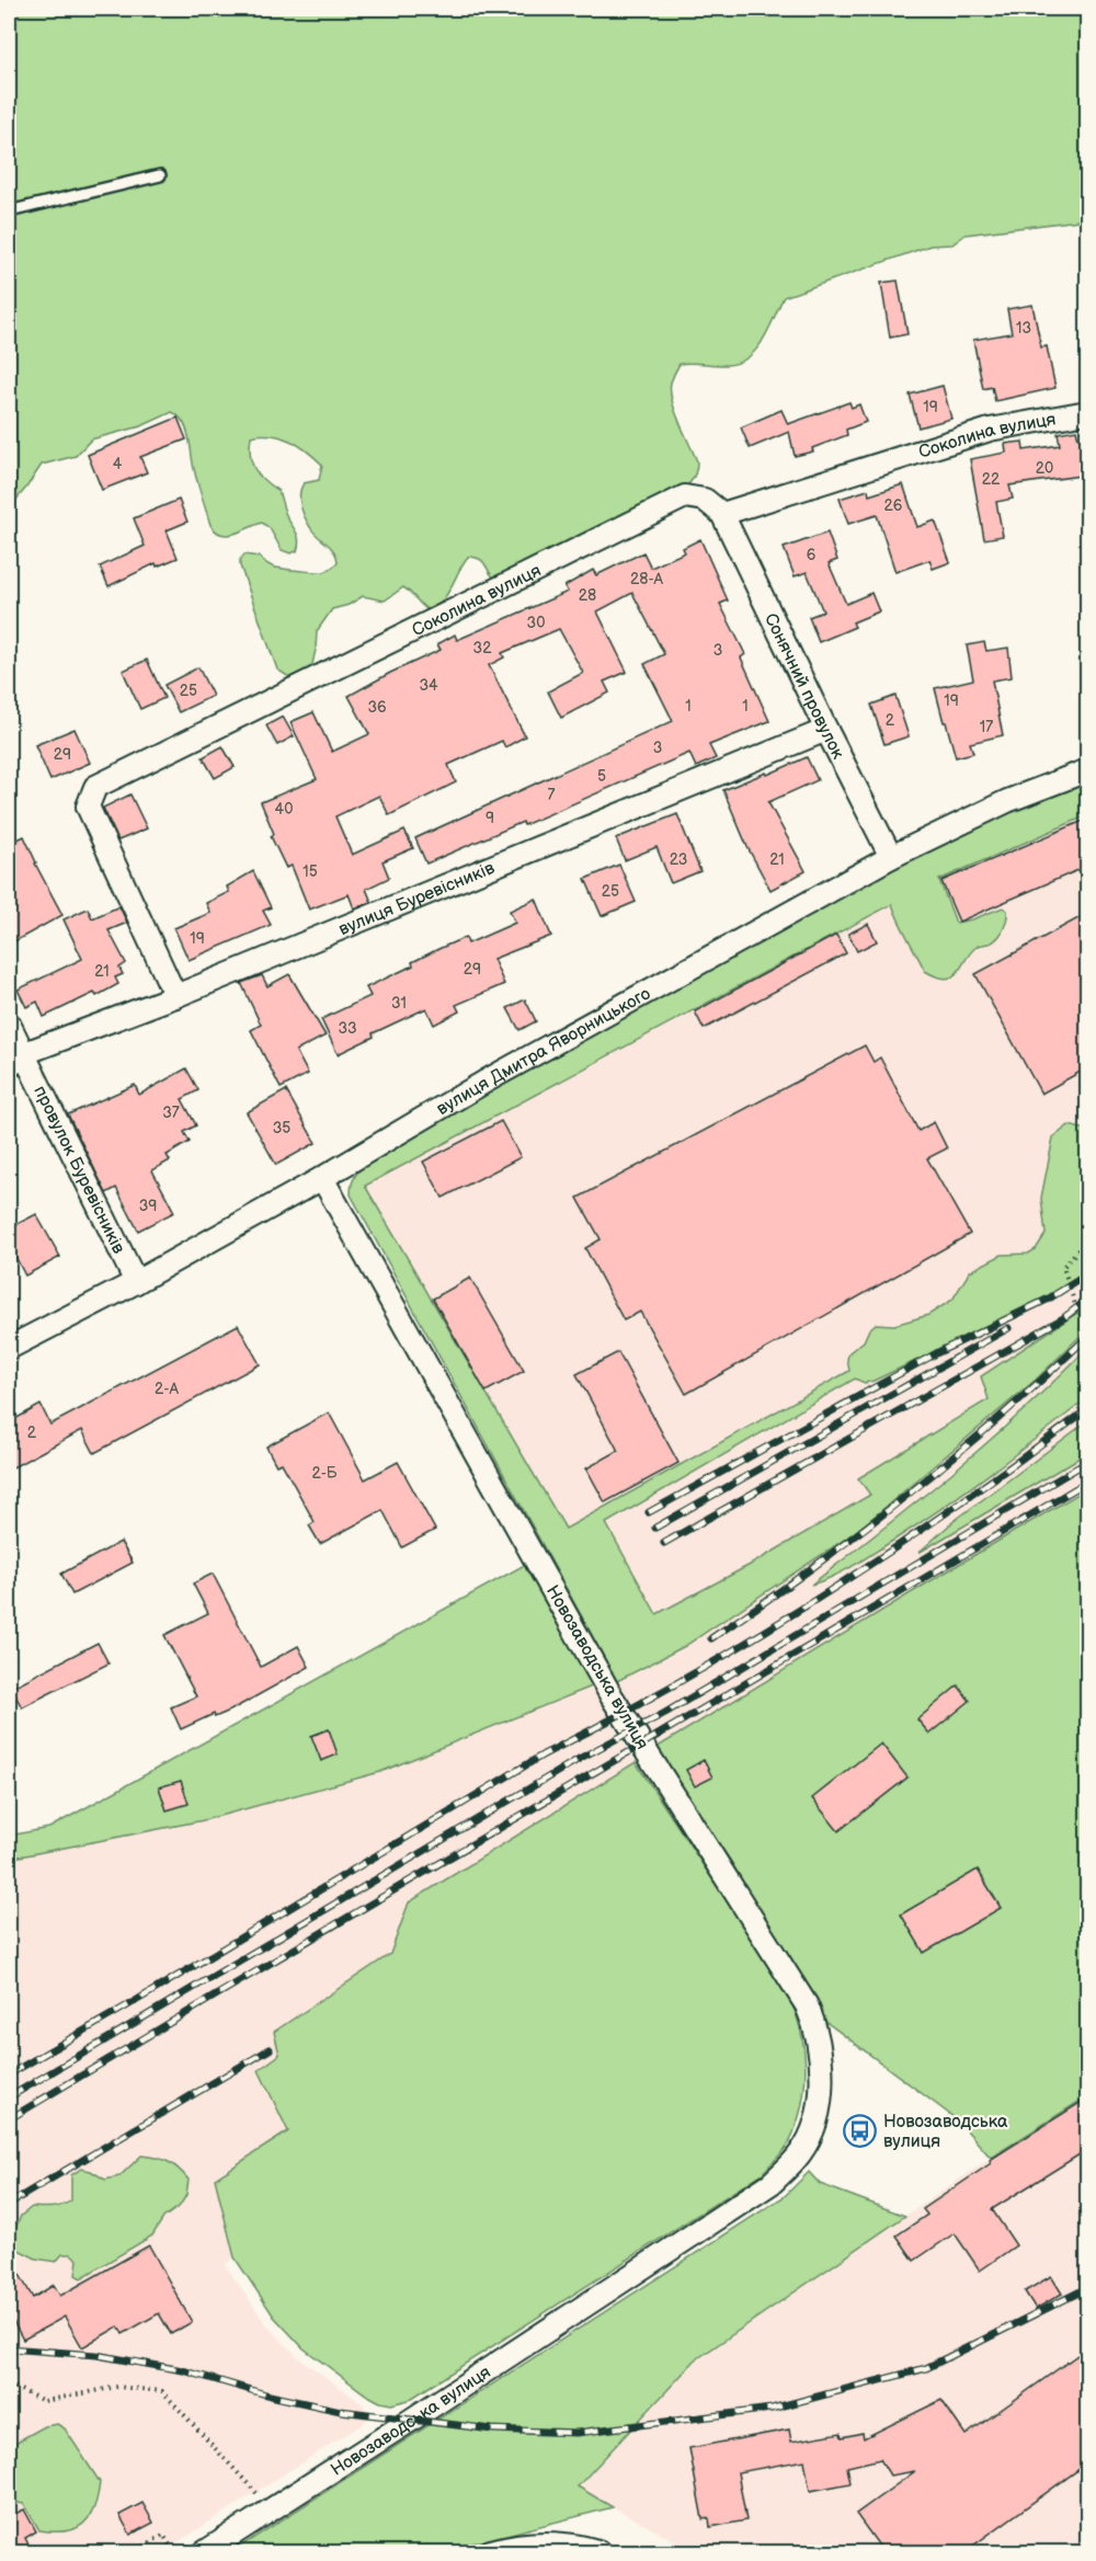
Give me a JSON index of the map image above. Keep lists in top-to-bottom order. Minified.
{"streets":{"street":["Соколина вулиця","Сонячний провулок","вулиця Буревісників","вулиця Дмитра Яворницького","провулок Буревісників","Новозаводська вулиця"]},"crossings":[["Соколина вулиця","Сонячний провулок"],["Соколина вулиця","вулиця Буревісників"],["Сонячний провулок","вулиця Буревісників"],["Сонячний провулок","вулиця Дмитра Яворницького"],["вулиця Буревісників","провулок Буревісників"],["вулиця Дмитра Яворницького","провулок Буревісників"],["вулиця Дмитра Яворницького","Новозаводська вулиця"]],"places":{"bus stop":["Новозаводська вулиця"]},"house_numbers":["13","19","4","20","22","26","6","28-А","28","30","32","3","34","25","19","1","1","36","2","17","3","29","5","7","40","9","23","21","15","25","19","29","21","31","33","37","35","39","2-А","2","2-Б"]}
